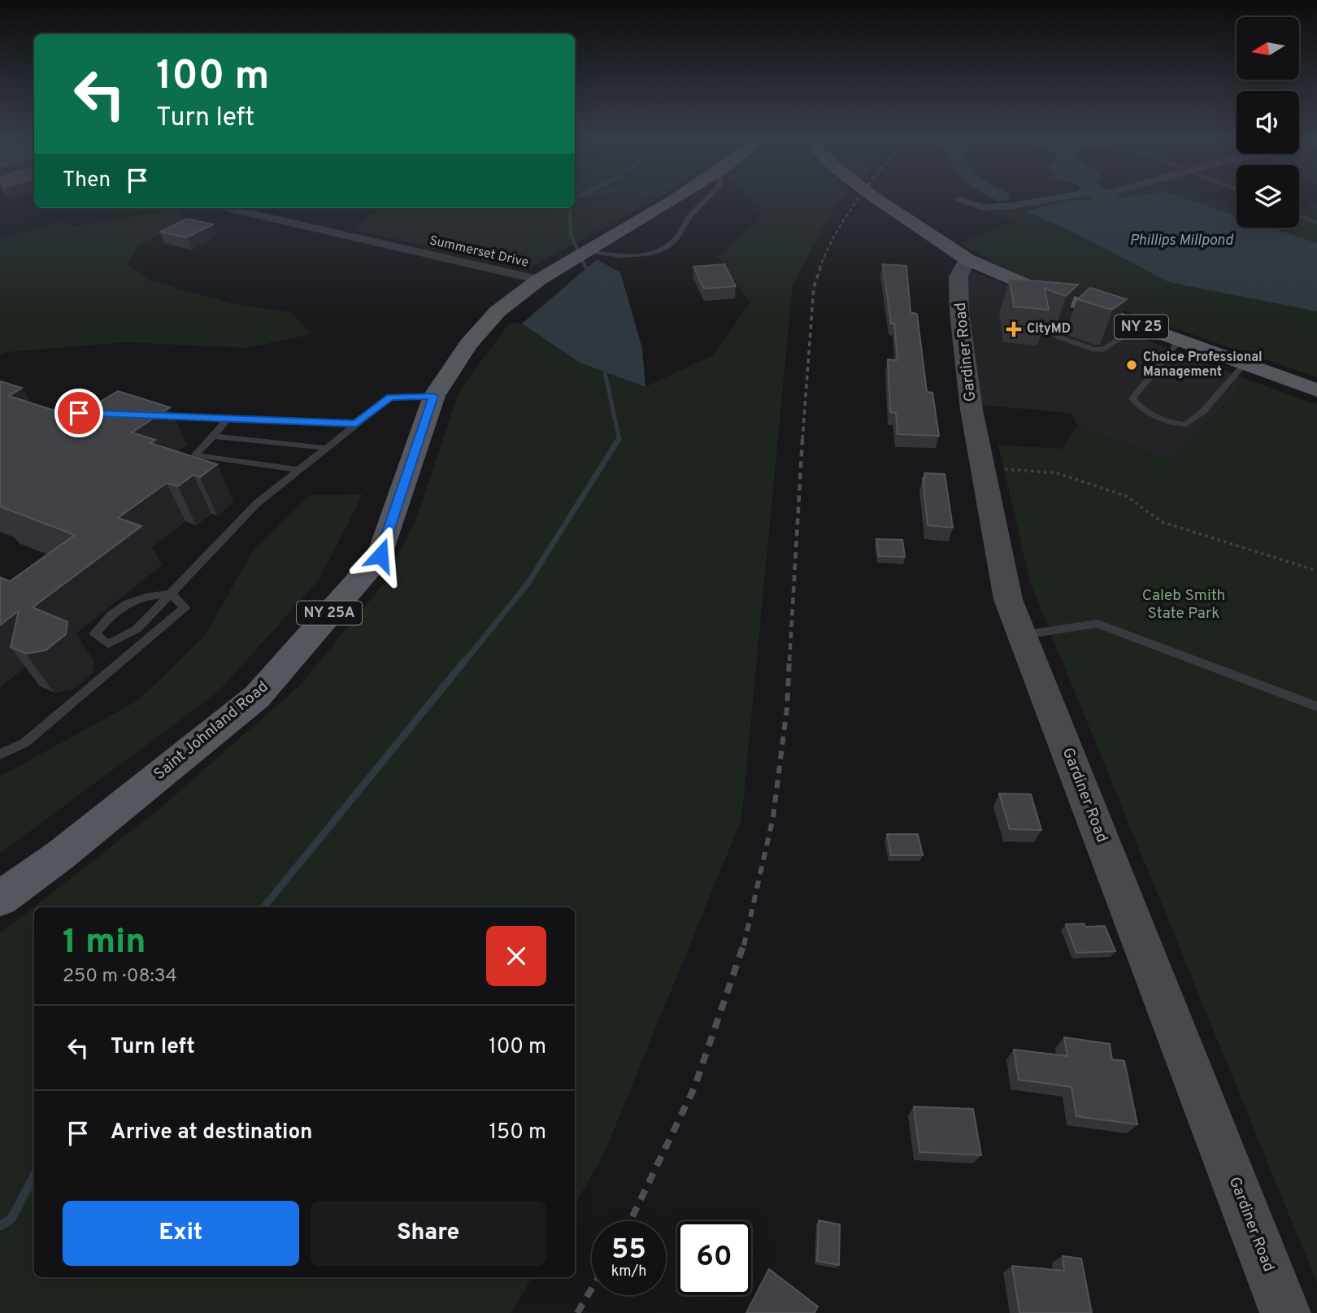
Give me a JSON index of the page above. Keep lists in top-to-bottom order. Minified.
{"streets":{"main road":["NY 25","Gardiner Road","NY 25A","Saint Johnland Road"],"street":["Summerset Drive"]},"crossings":[["Summerset Drive","Saint Johnland Road"],["NY 25","Gardiner Road"]],"water":["Phillips Millpond"],"parks":["Caleb Smith State Park"],"places":{"health":["CityMD"],"other":["Choice Professional Management"]},"north":"left","page":{"turn":["100 m","Turn left"],"then":"Then","heading":["1 min","250 m · 08:34"],"list":[{"name":"Turn left","value":"100 m"},{"name":"Arrive at destination","value":"150 m"}],"buttons":["Exit","Share"],"speed":"55 km/h","limit":"60"}}
